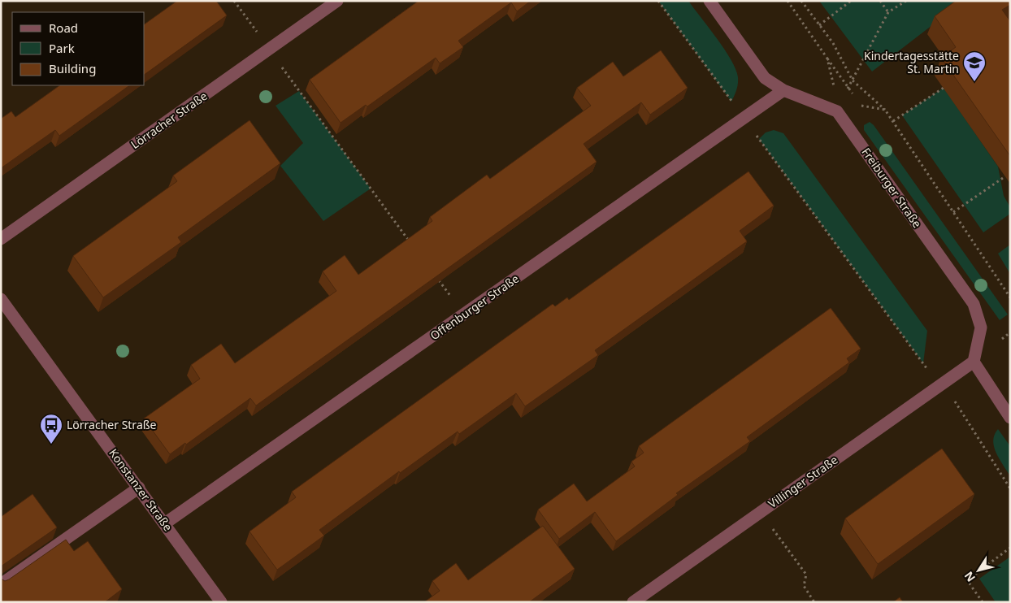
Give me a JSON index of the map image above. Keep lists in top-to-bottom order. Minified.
{"streets":{"street":["Lörracher Straße","Freiburger Straße","Offenburger Straße","Villinger Straße","Konstanzer Straße"]},"crossings":[["Freiburger Straße","Villinger Straße"],["Offenburger Straße","Konstanzer Straße"]],"places":{"school or university":["Kindertagesstätte St. Martin"],"bus stop":["Lörracher Straße"]},"legend":["Road","Park","Building"],"north":"bottom left"}
